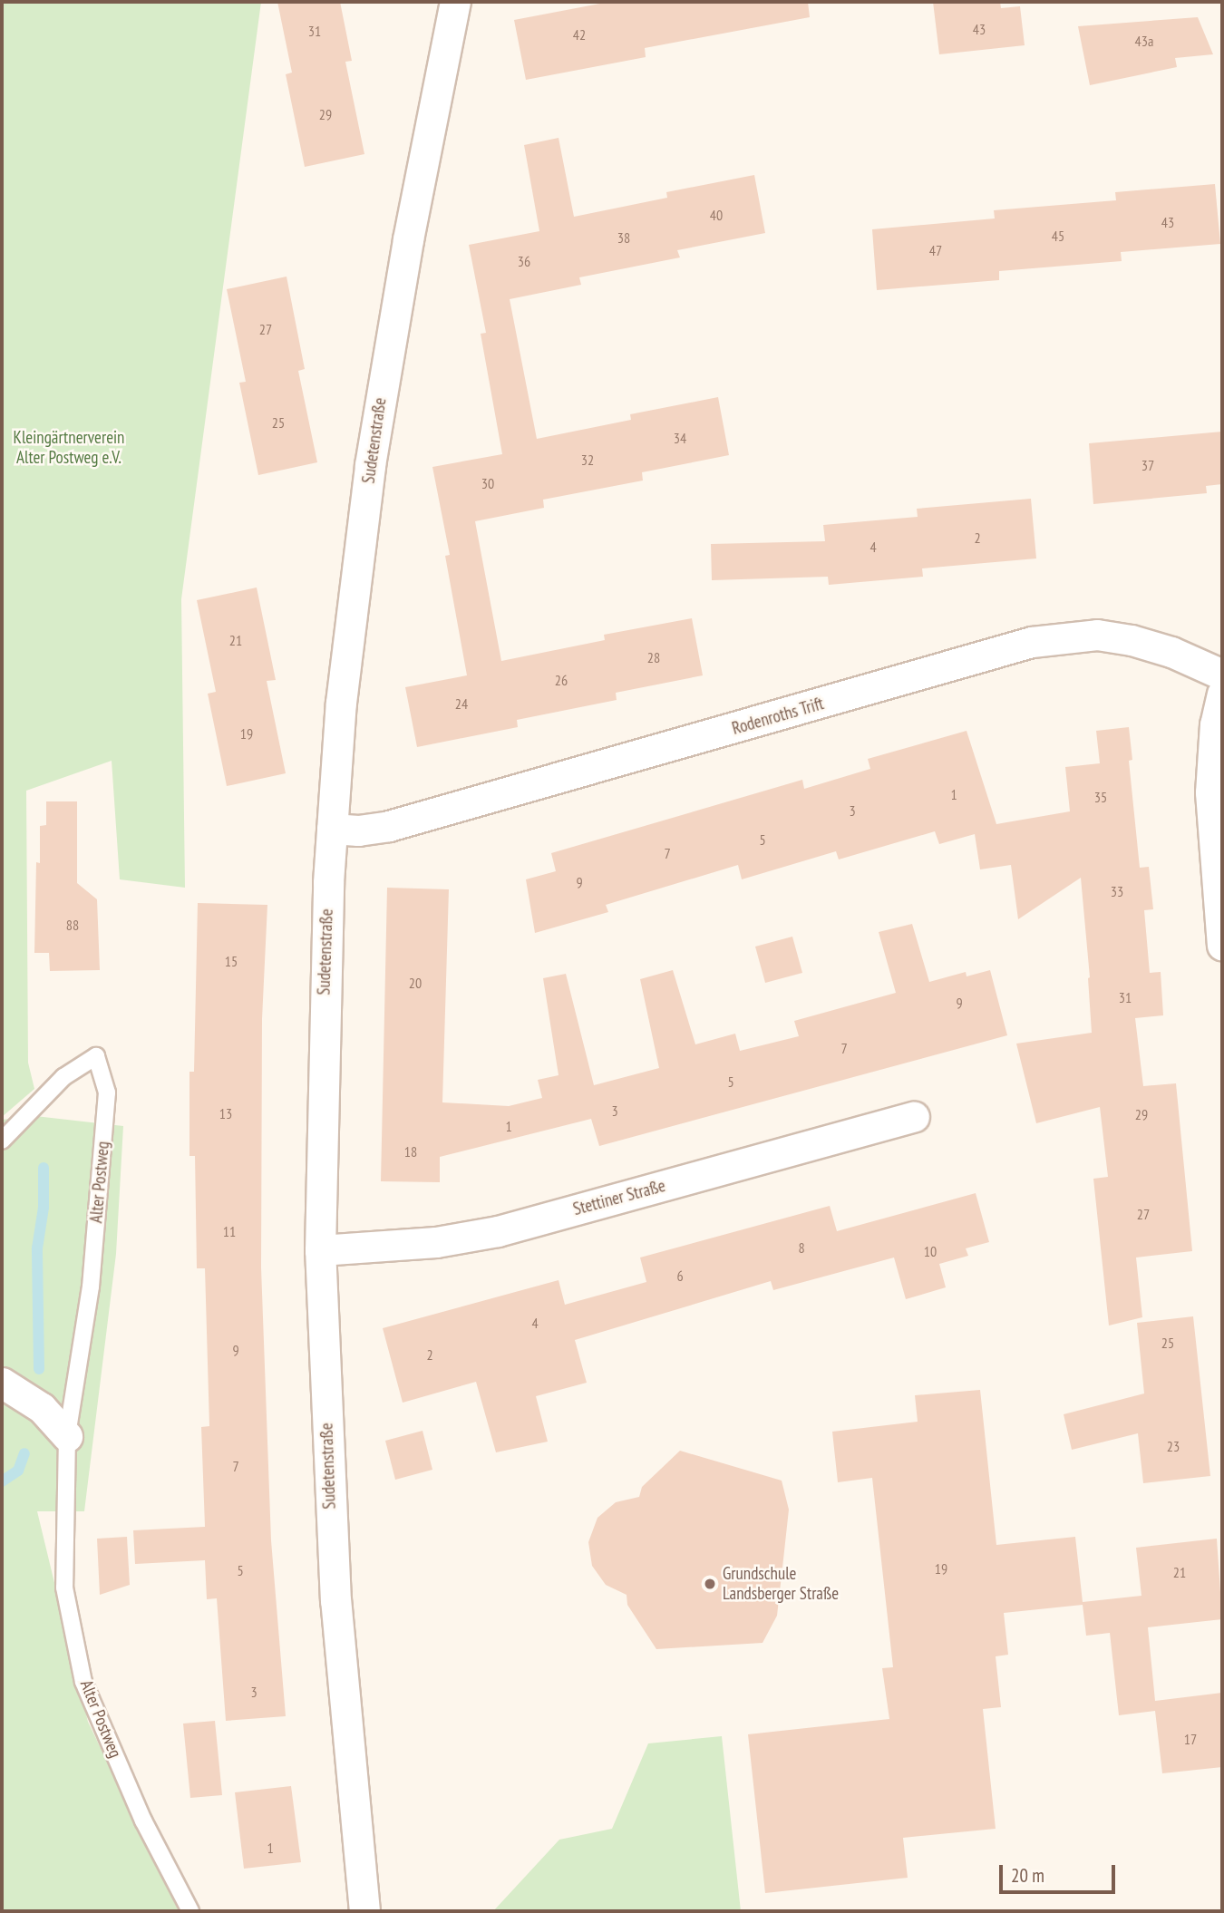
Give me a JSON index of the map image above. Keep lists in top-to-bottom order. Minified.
{"streets":{"street":["Sudetenstraße","Rodenroths Trift","Stettiner Straße"],"lane":["Alter Postweg"]},"crossings":[["Sudetenstraße","Rodenroths Trift"],["Sudetenstraße","Stettiner Straße"]],"parks":["Kleingärtnerverein Alter Postweg e.V."],"places":["Grundschule Landsberger Straße"],"house_numbers":["43","31","42","43a","29","40","43","45","38","47","36","27","25","34","32","37","30","2","4","21","28","26","24","19","1","35","3","5","7","9","33","88","15","20","31","9","7","5","3","13","29","1","18","27","11","8","10","6","4","25","9","2","23","7","19","5","21","3","17","1"],"scale_bar":"20 m"}
